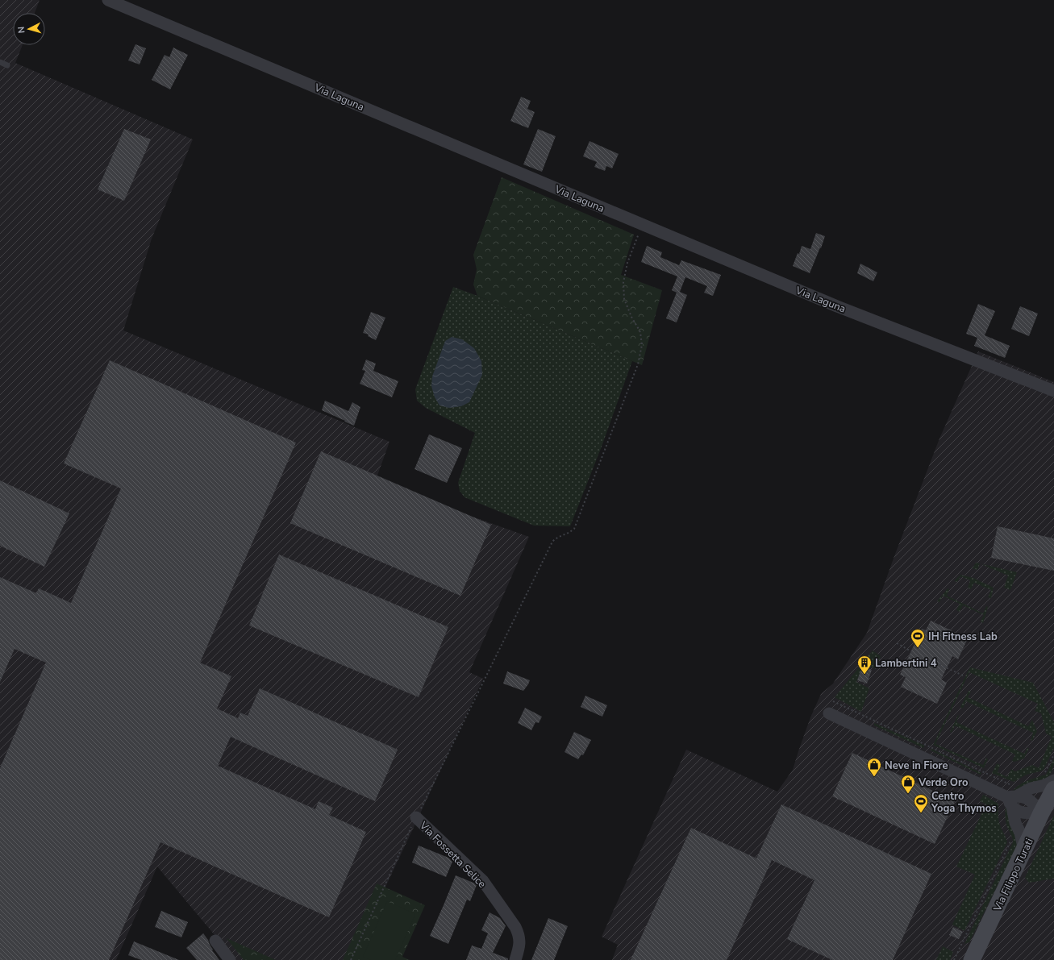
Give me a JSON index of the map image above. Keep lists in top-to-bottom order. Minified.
{"streets":{"main road":["Via Filippo Turati"],"street":["Via Laguna","Via Fossetta Selice"]},"places":{"sports":["IH Fitness Lab","Centro Yoga Thymos"],"building":["Lambertini 4"],"shop":["Neve in Fiore","Verde Oro"]},"north":"left"}
